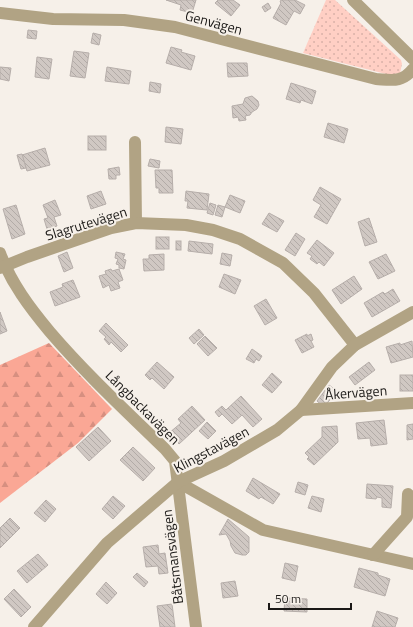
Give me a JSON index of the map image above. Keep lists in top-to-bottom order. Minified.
{"streets":{"street":["Genvägen","Slagrutevägen","Åkervägen","Långbackavägen","Klingstavägen","Båtsmansvägen"]},"crossings":[["Slagrutevägen","Långbackavägen"],["Slagrutevägen","Klingstavägen"],["Åkervägen","Klingstavägen"],["Långbackavägen","Klingstavägen"],["Långbackavägen","Båtsmansvägen"],["Klingstavägen","Båtsmansvägen"]],"scale_bar":"50 m"}
